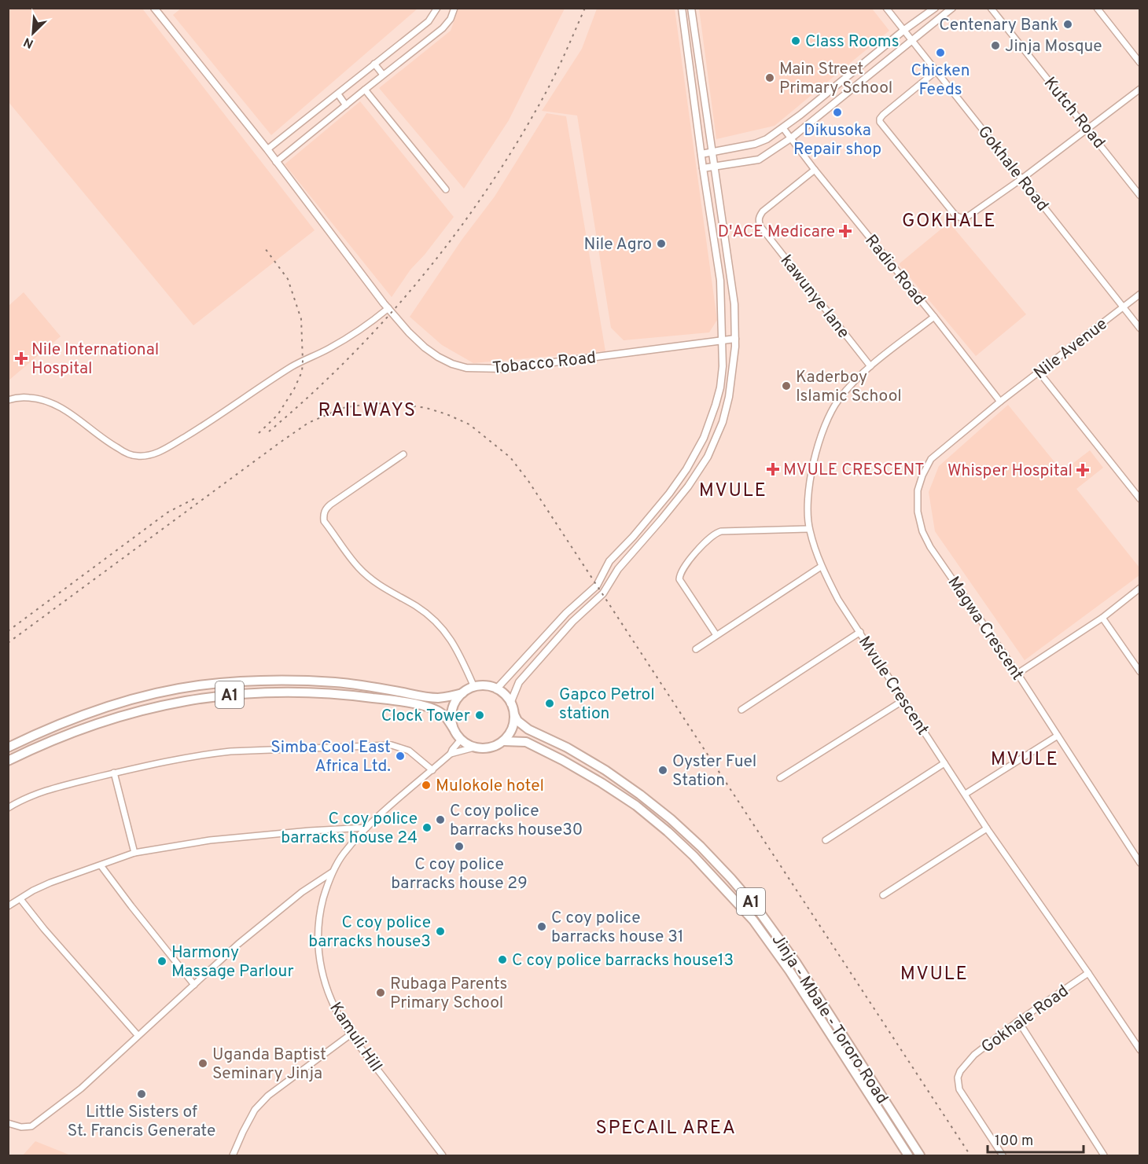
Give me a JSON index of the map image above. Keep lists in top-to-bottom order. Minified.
{"streets":{"highway":["A1","Jinja - Mbale - Tororo Road"],"street":["Kutch Road","Gokhale Road","Radio Road","kawunye lane","Nile Avenue","Tobacco Road","Magwa Crescent","Mvule Crescent","Kamuli Hill"]},"crossings":[["Gokhale Road","Nile Avenue"],["Gokhale Road","Mvule Crescent"],["Radio Road","kawunye lane"],["Radio Road","Nile Avenue"],["Radio Road","Magwa Crescent"],["Radio Road","Mvule Crescent"],["kawunye lane","Mvule Crescent"],["Nile Avenue","Magwa Crescent"],["A1","Jinja - Mbale - Tororo Road"],["A1","Kamuli Hill"],["Jinja - Mbale - Tororo Road","Kamuli Hill"]],"districts":["GOKHALE","RAILWAYS","MVULE","MVULE","MVULE","SPECAIL AREA"],"places":{"other":["Centenary Bank","Class Rooms","Jinja Mosque","Chicken Feeds","Main Street Primary School","Dikusoka Repair shop","Nile Agro","Kaderboy Islamic School","Gapco Petrol station","Clock Tower","Simba Cool East Africa Ltd.","Oyster Fuel Station","Mulokole hotel","C coy police barracks house30","C coy police barracks house 24","C coy police barracks house 29","C coy police barracks house 31","C coy police barracks house3","C coy police barracks house13","Harmony Massage Parlour","Rubaga Parents Primary School","Uganda Baptist Seminary Jinja","Little Sisters of St. Francis Generate"],"health":["D'ACE Medicare","Nile International Hospital","MVULE CRESCENT","Whisper Hospital"]},"scale_bar":"100 m","north":"bottom left"}
